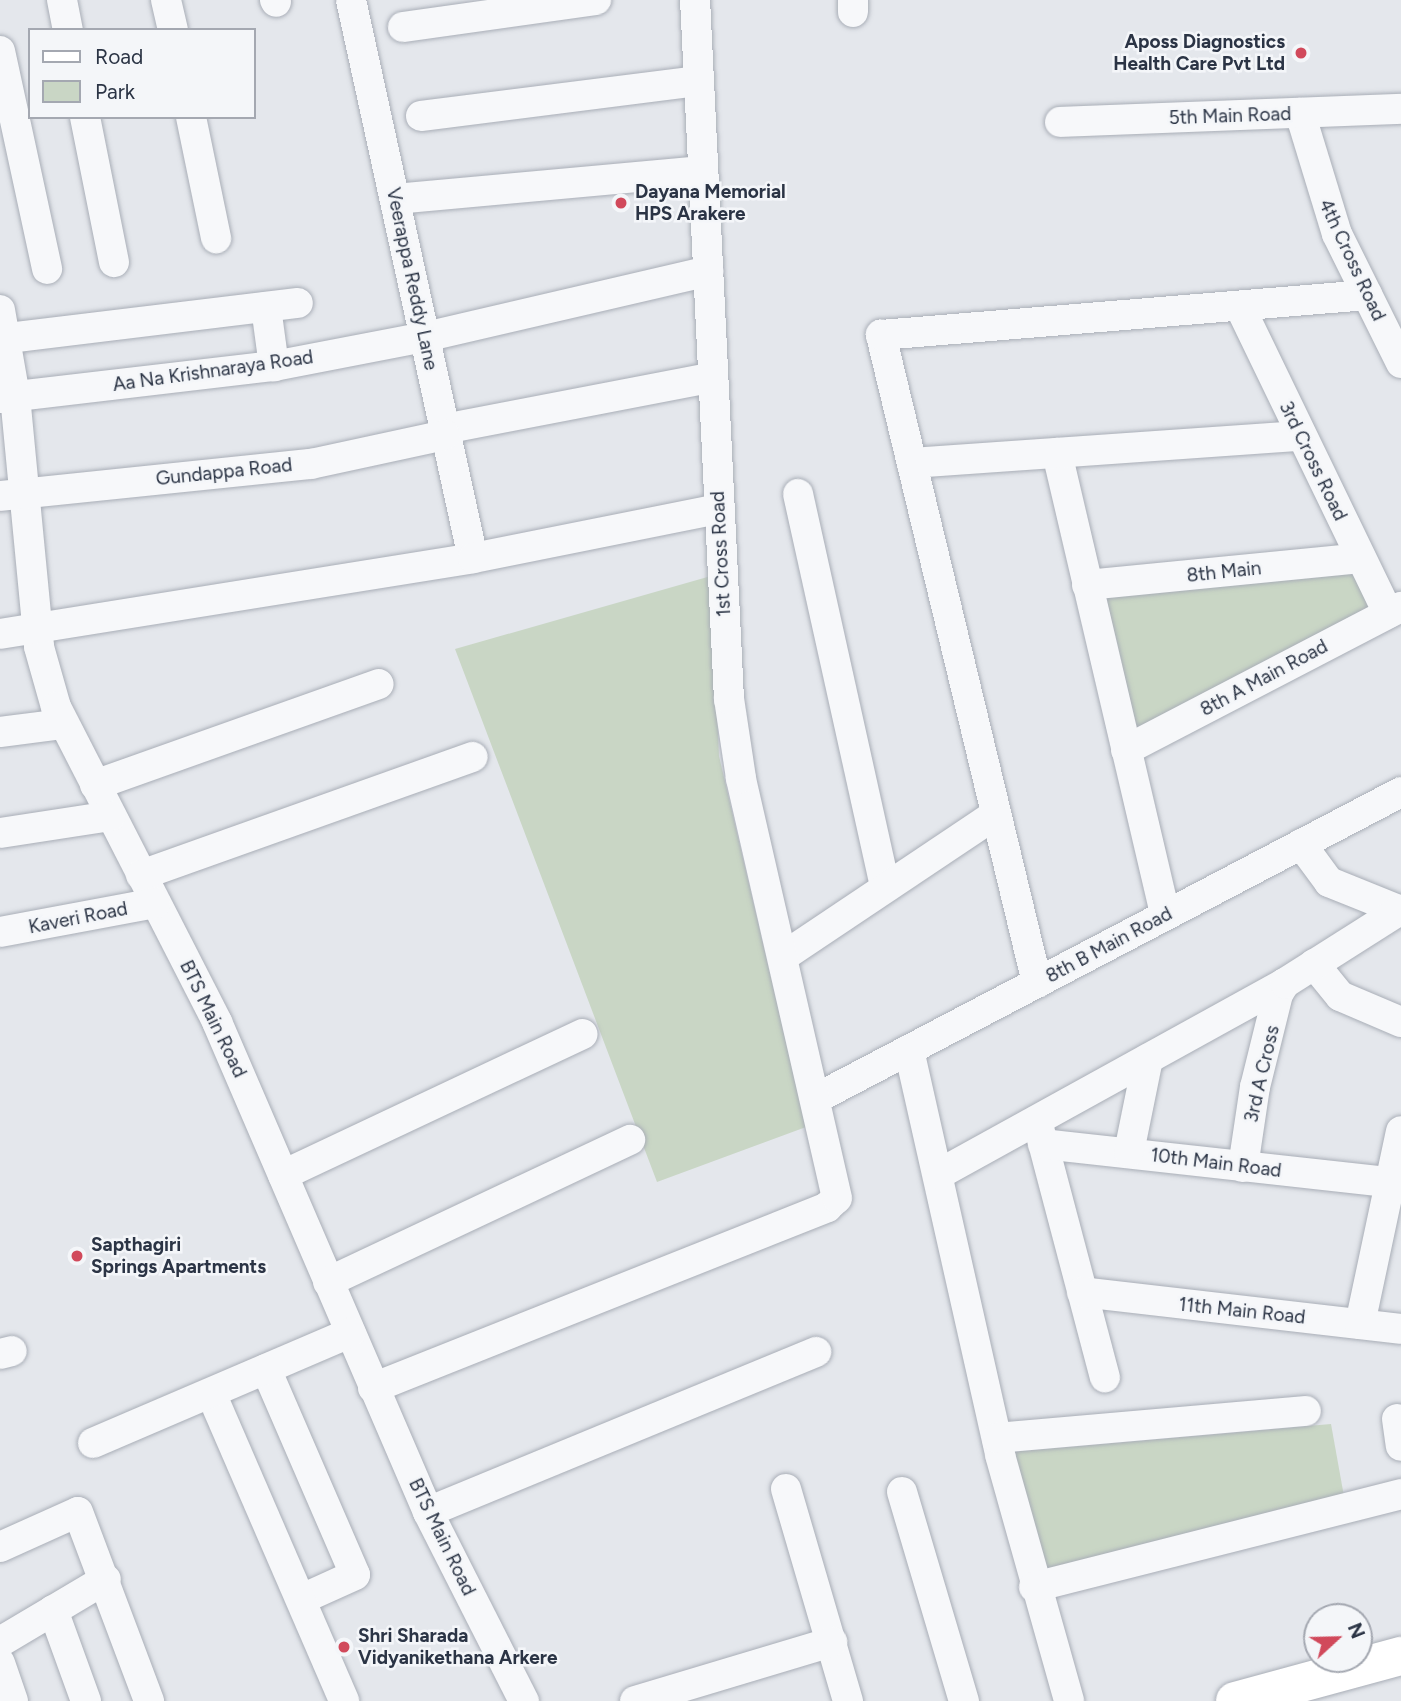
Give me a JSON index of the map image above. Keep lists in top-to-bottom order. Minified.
{"streets":{"street":["5th Main Road","4th Cross Road","Veerappa Reddy Lane","Aa Na Krishnaraya Road","3rd Cross Road","Gundappa Road","1st Cross Road","8th Main","8th A Main Road","Kaveri Road","8th B Main Road","BTS Main Road","3rd A Cross","10th Main Road","11th Main Road"]},"crossings":[["5th Main Road","4th Cross Road"],["Veerappa Reddy Lane","Aa Na Krishnaraya Road"],["Veerappa Reddy Lane","Gundappa Road"],["Aa Na Krishnaraya Road","1st Cross Road"],["Aa Na Krishnaraya Road","BTS Main Road"],["3rd Cross Road","8th Main"],["3rd Cross Road","8th A Main Road"],["Gundappa Road","1st Cross Road"],["Gundappa Road","BTS Main Road"],["1st Cross Road","8th B Main Road"],["1st Cross Road","BTS Main Road"],["Kaveri Road","BTS Main Road"],["3rd A Cross","10th Main Road"]],"places":["Aposs Diagnostics Health Care Pvt Ltd","Dayana Memorial HPS Arakere","Sapthagiri Springs Apartments","Shri Sharada Vidyanikethana Arkere"],"legend":["Road","Park"],"north":"right"}
